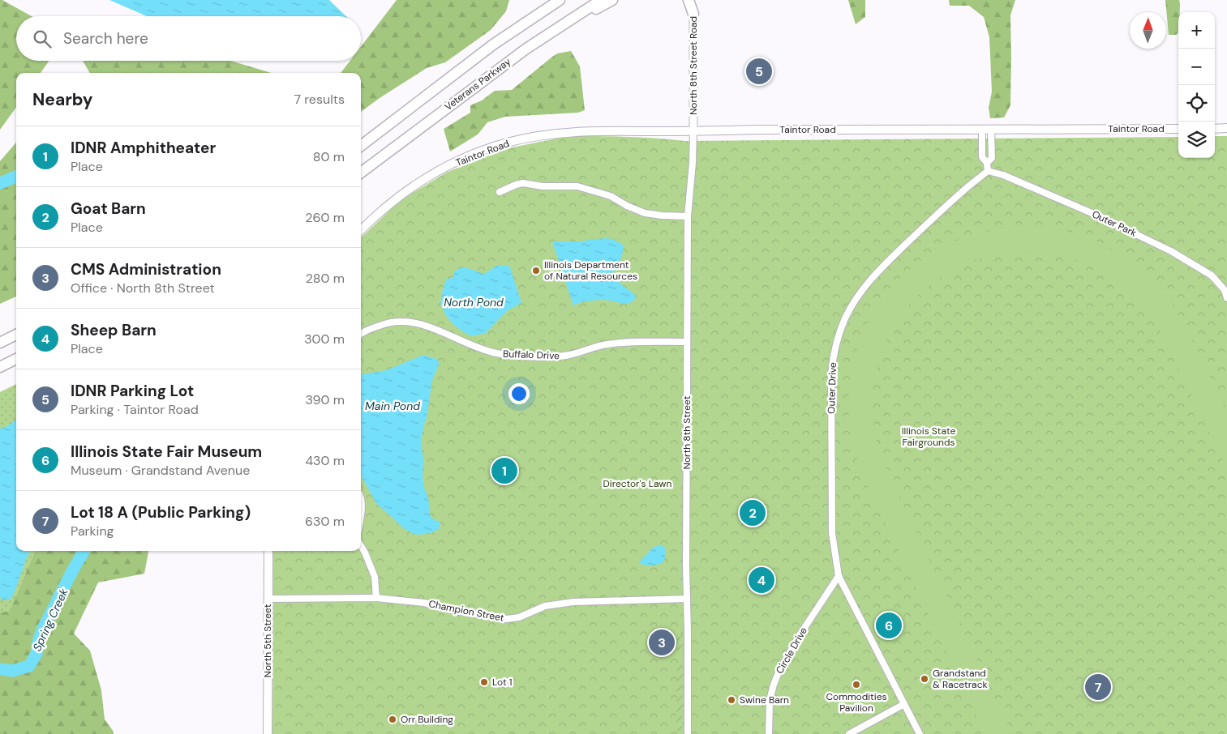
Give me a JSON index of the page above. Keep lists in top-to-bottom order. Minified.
{"streets":{"highway":["Veterans Parkway"],"main road":["Taintor Road","North 5th Street"],"street":["North 8th Street Road","Outer Park","Buffalo Drive","Outer Drive","North 8th Street","Champion Street","Circle Drive"]},"crossings":[["North 8th Street Road","Taintor Road"],["North 8th Street Road","North 8th Street"],["Taintor Road","North 8th Street"],["Outer Park","Outer Drive"],["Buffalo Drive","North 8th Street"],["Outer Drive","Circle Drive"],["North 8th Street","Champion Street"],["Champion Street","North 5th Street"]],"water":["North Pond","Main Pond","Spring Creek"],"parks":["Illinois State Fairgrounds","Director's Lawn"],"places":["Illinois Department of Natural Resources","Grandstand & Racetrack","Lot 1","Commodities Pavilion","Swine Barn","Orr Building"],"north":"top","page":{"map_buttons":["+","−"],"search":"Search here","pins":["5","1","2","4","6","3","7"],"heading":["Nearby","7 results"],"list":[{"mark":"1","name":"IDNR Amphitheater","note":"Place","value":"80 m"},{"mark":"2","name":"Goat Barn","note":"Place","value":"260 m"},{"mark":"3","name":"CMS Administration","note":"Office · North 8th Street","value":"280 m"},{"mark":"4","name":"Sheep Barn","note":"Place","value":"300 m"},{"mark":"5","name":"IDNR Parking Lot","note":"Parking · Taintor Road","value":"390 m"},{"mark":"6","name":"Illinois State Fair Museum","note":"Museum · Grandstand Avenue","value":"430 m"},{"mark":"7","name":"Lot 18 A (Public Parking)","note":"Parking","value":"630 m"}]}}
